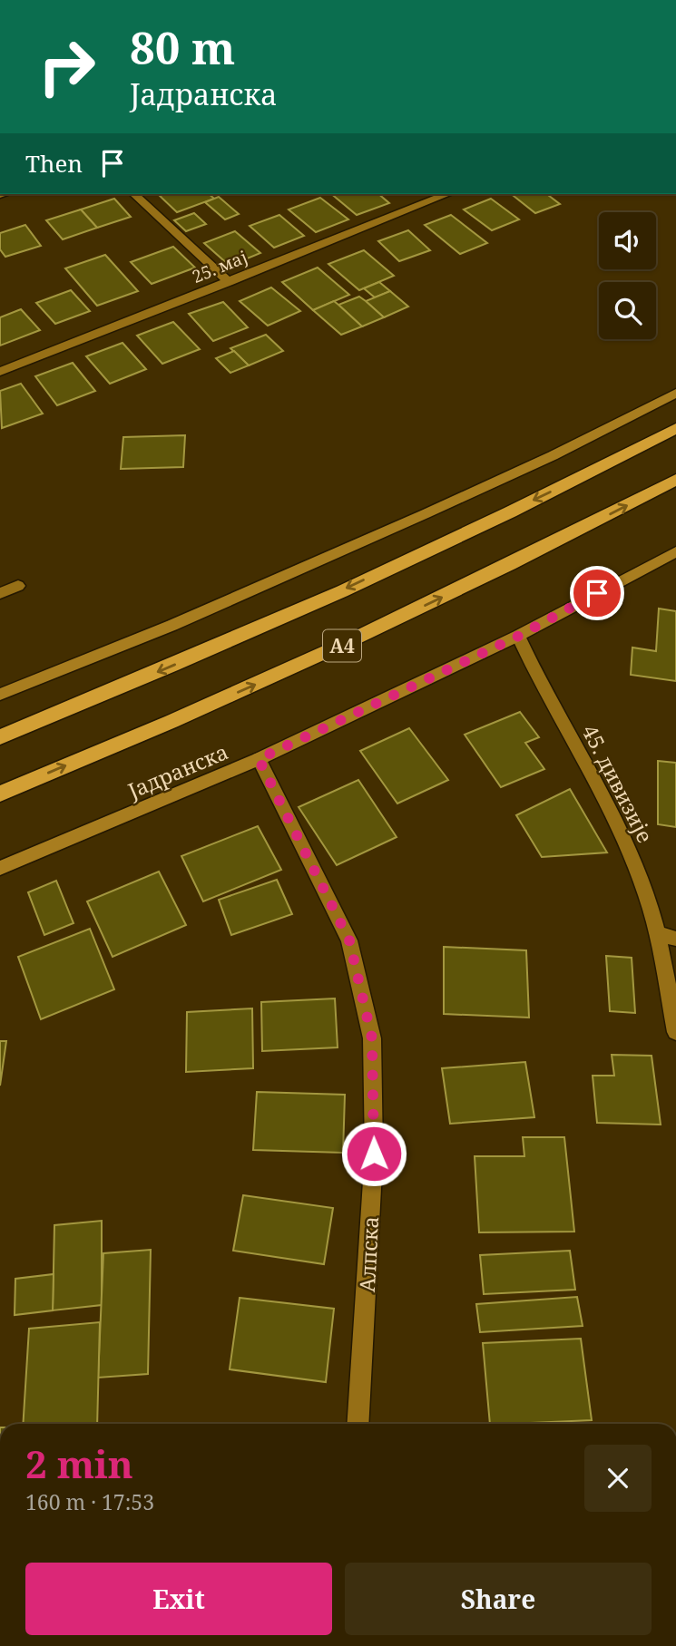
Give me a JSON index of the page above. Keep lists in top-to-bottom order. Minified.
{"streets":{"highway":["A4"],"main road":["Јадранска"],"street":["25. мај","45. дивизије","Алпска"]},"crossings":[["Јадранска","45. дивизије"],["Јадранска","Алпска"]],"page":{"turn":["80 m","Јадранска"],"then":"Then","heading":["2 min","160 m · 17:53"],"buttons":["Exit","Share"]}}
